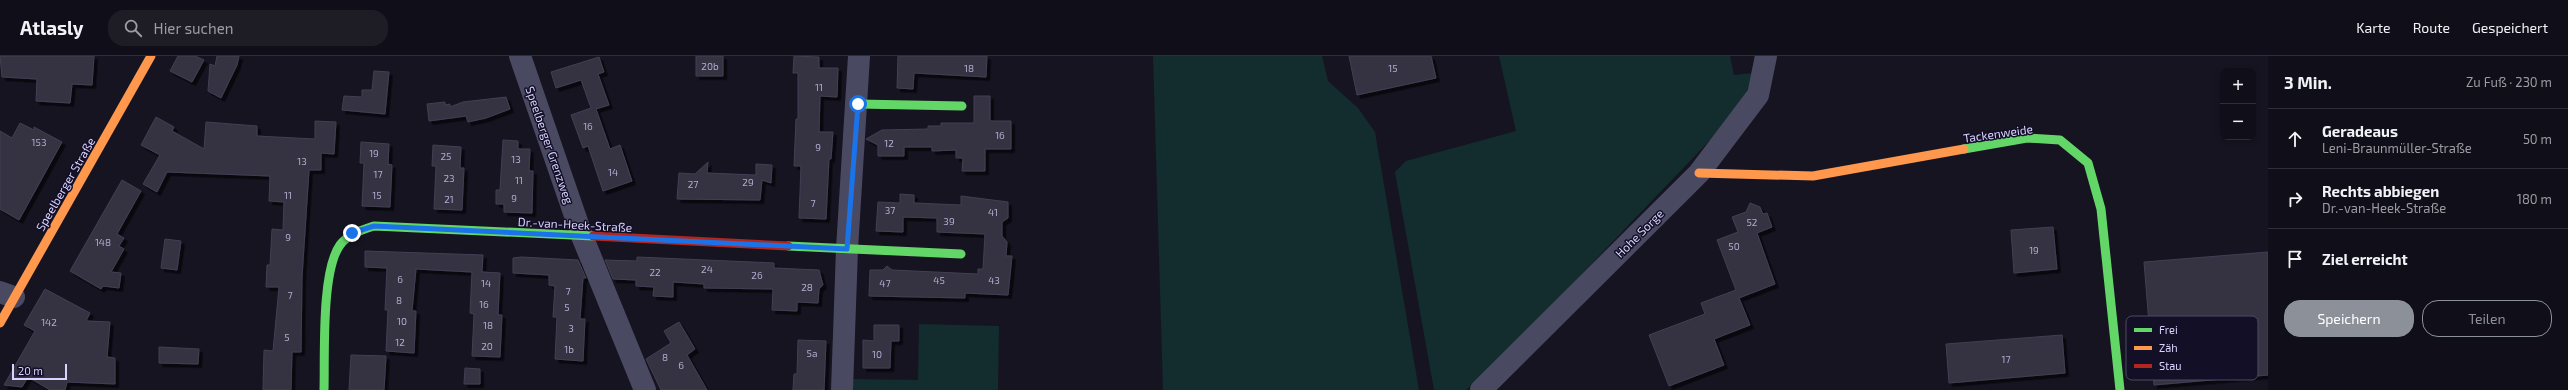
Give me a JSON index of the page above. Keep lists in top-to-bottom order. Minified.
{"streets":{"street":["Tackenweide","Speelberger Grenzweg","Speelberger Straße","Dr.-van-Heek-Straße","Hohe Sorge"]},"crossings":[["Tackenweide","Hohe Sorge"],["Speelberger Grenzweg","Dr.-van-Heek-Straße"]],"house_numbers":["20b","18","15","11","16","16","153","12","9","19","25","13","13","14","17","23","11","29","27","11","15","9","21","7","37","41","39","52","9","148","50","19","24","22","26","6","45","43","14","47","28","7","7","8","16","5","10","142","18","3","5","12","20","1b","5a","10","8","17","6"],"legend":["Frei","Zäh","Stau"],"scale_bar":"20 m","page":{"header":"Atlasly","search":"Hier suchen","nav":["Karte","Route","Gespeichert"],"heading":["3 Min.","Zu Fuß · 230 m"],"map_buttons":["+","−"],"list":[["Geradeaus","Leni-Braunmüller-Straße","50 m"],["Rechts abbiegen","Dr.-van-Heek-Straße","180 m"],"Ziel erreicht"],"buttons":["Speichern","Teilen"],"scale":"20 m"}}
